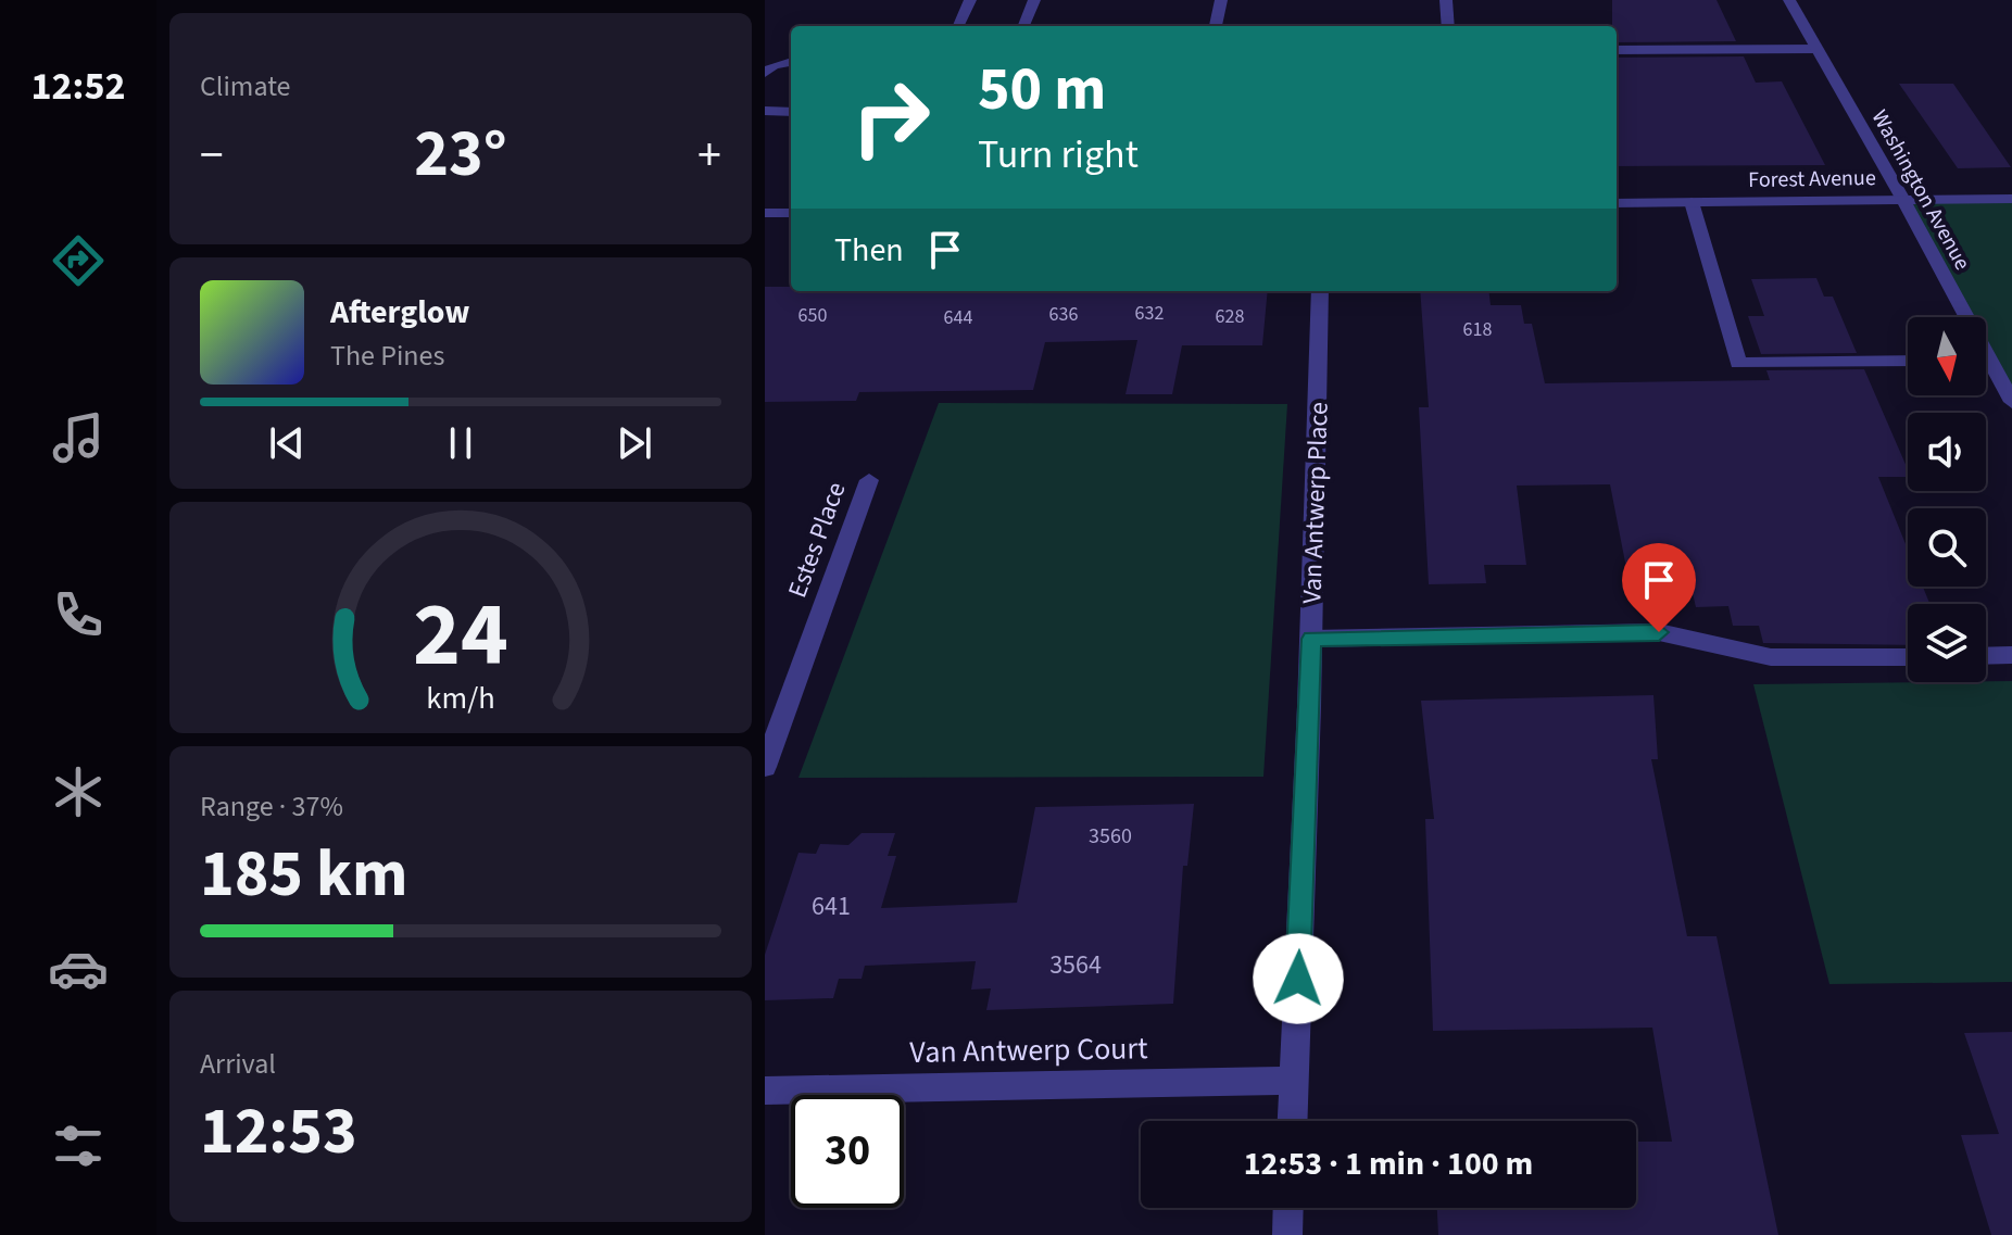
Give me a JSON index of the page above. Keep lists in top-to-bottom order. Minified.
{"streets":{"street":["Forest Avenue","Washington Avenue","Van Antwerp Place","Estes Place","Van Antwerp Court"]},"crossings":[["Forest Avenue","Washington Avenue"],["Van Antwerp Place","Van Antwerp Court"]],"house_numbers":["632","636","650","628","644","618","3560","641","3564"],"north":"bottom","page":{"tabs":"12:52","tile":["Climate",["Range · 37%","185 km"],["Arrival","12:53"]],"turn":["50 m","Turn right"],"heat":["−","23°","+"],"then":"Then","song":["Afterglow","The Pines"],"limit":"30","trip":"12:53 · 1 min · 100 m","gauge":["24","km/h"]}}
